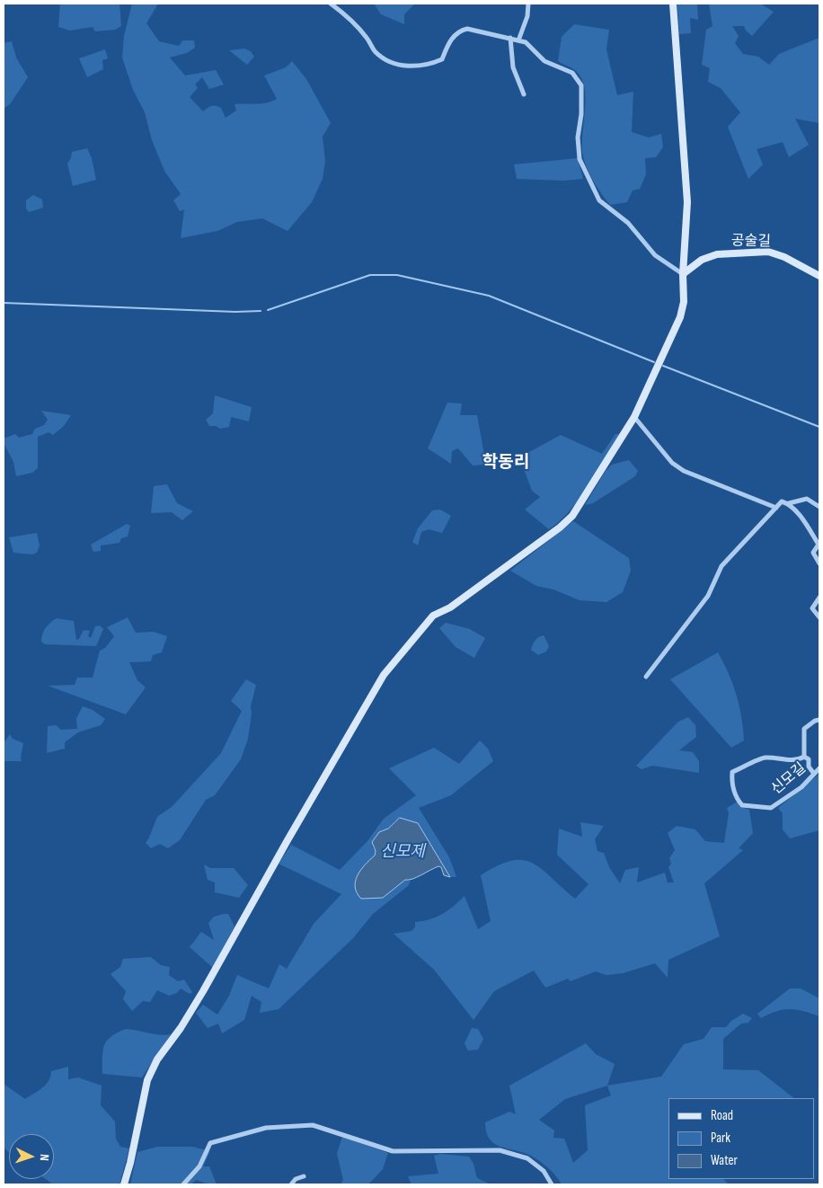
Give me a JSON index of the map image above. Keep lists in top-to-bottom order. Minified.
{"streets":{"street":["공술길","신모길"]},"districts":["학동리"],"water":["신모제"],"legend":["Road","Park","Water"],"north":"right"}
